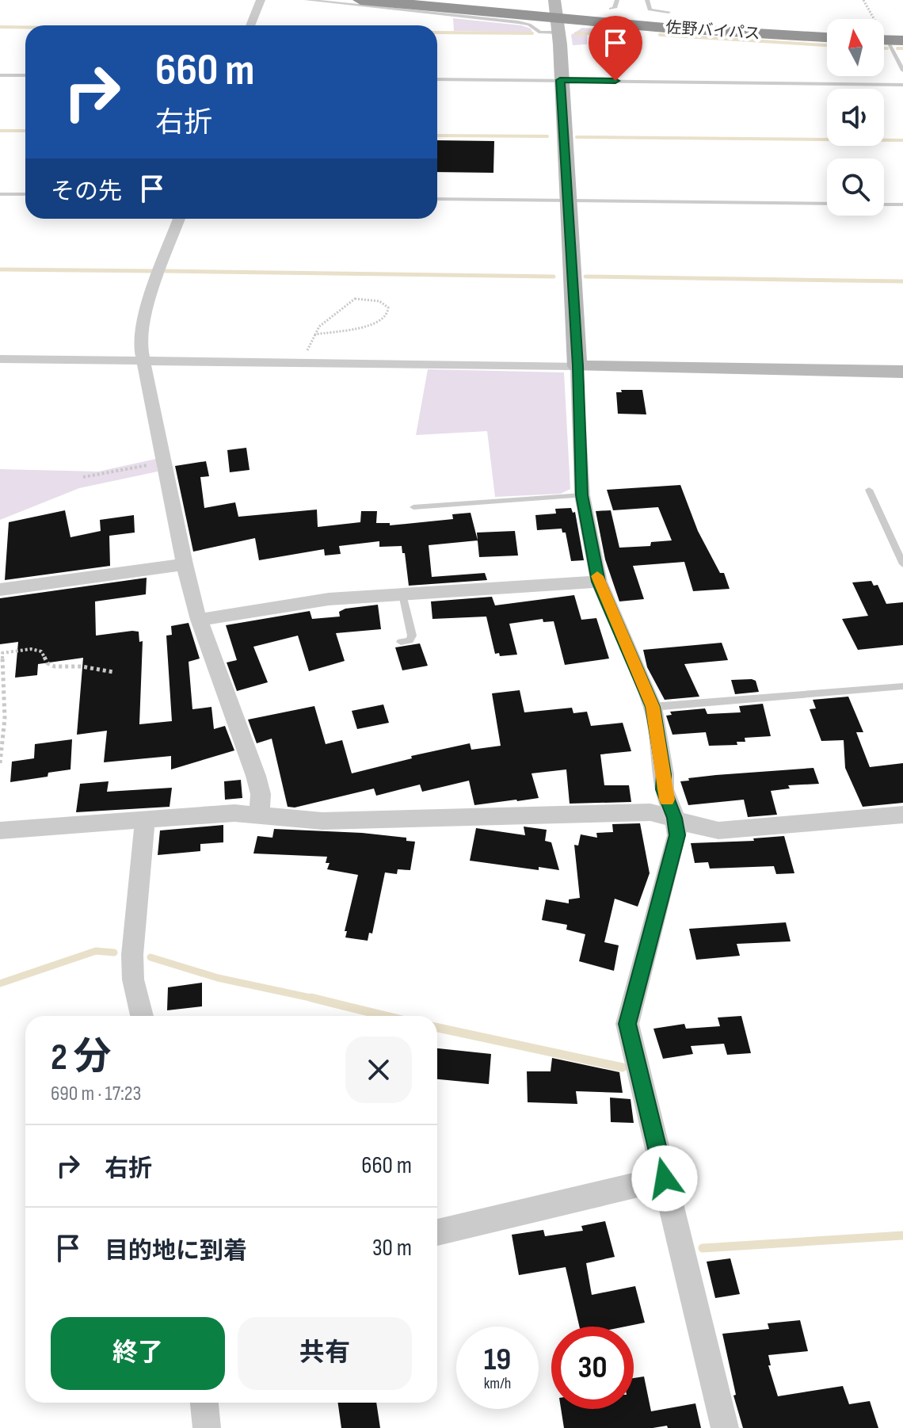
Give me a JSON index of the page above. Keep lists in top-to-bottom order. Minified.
{"streets":{"highway":["佐野バイパス"]},"north":"top","page":{"turn":["660 m","右折"],"then":"その先","heading":["2 分","690 m · 17:23"],"list":[{"name":"右折","value":"660 m"},{"name":"目的地に到着","value":"30 m"}],"buttons":["終了","共有"],"speed":"19 km/h","limit":"30"}}
